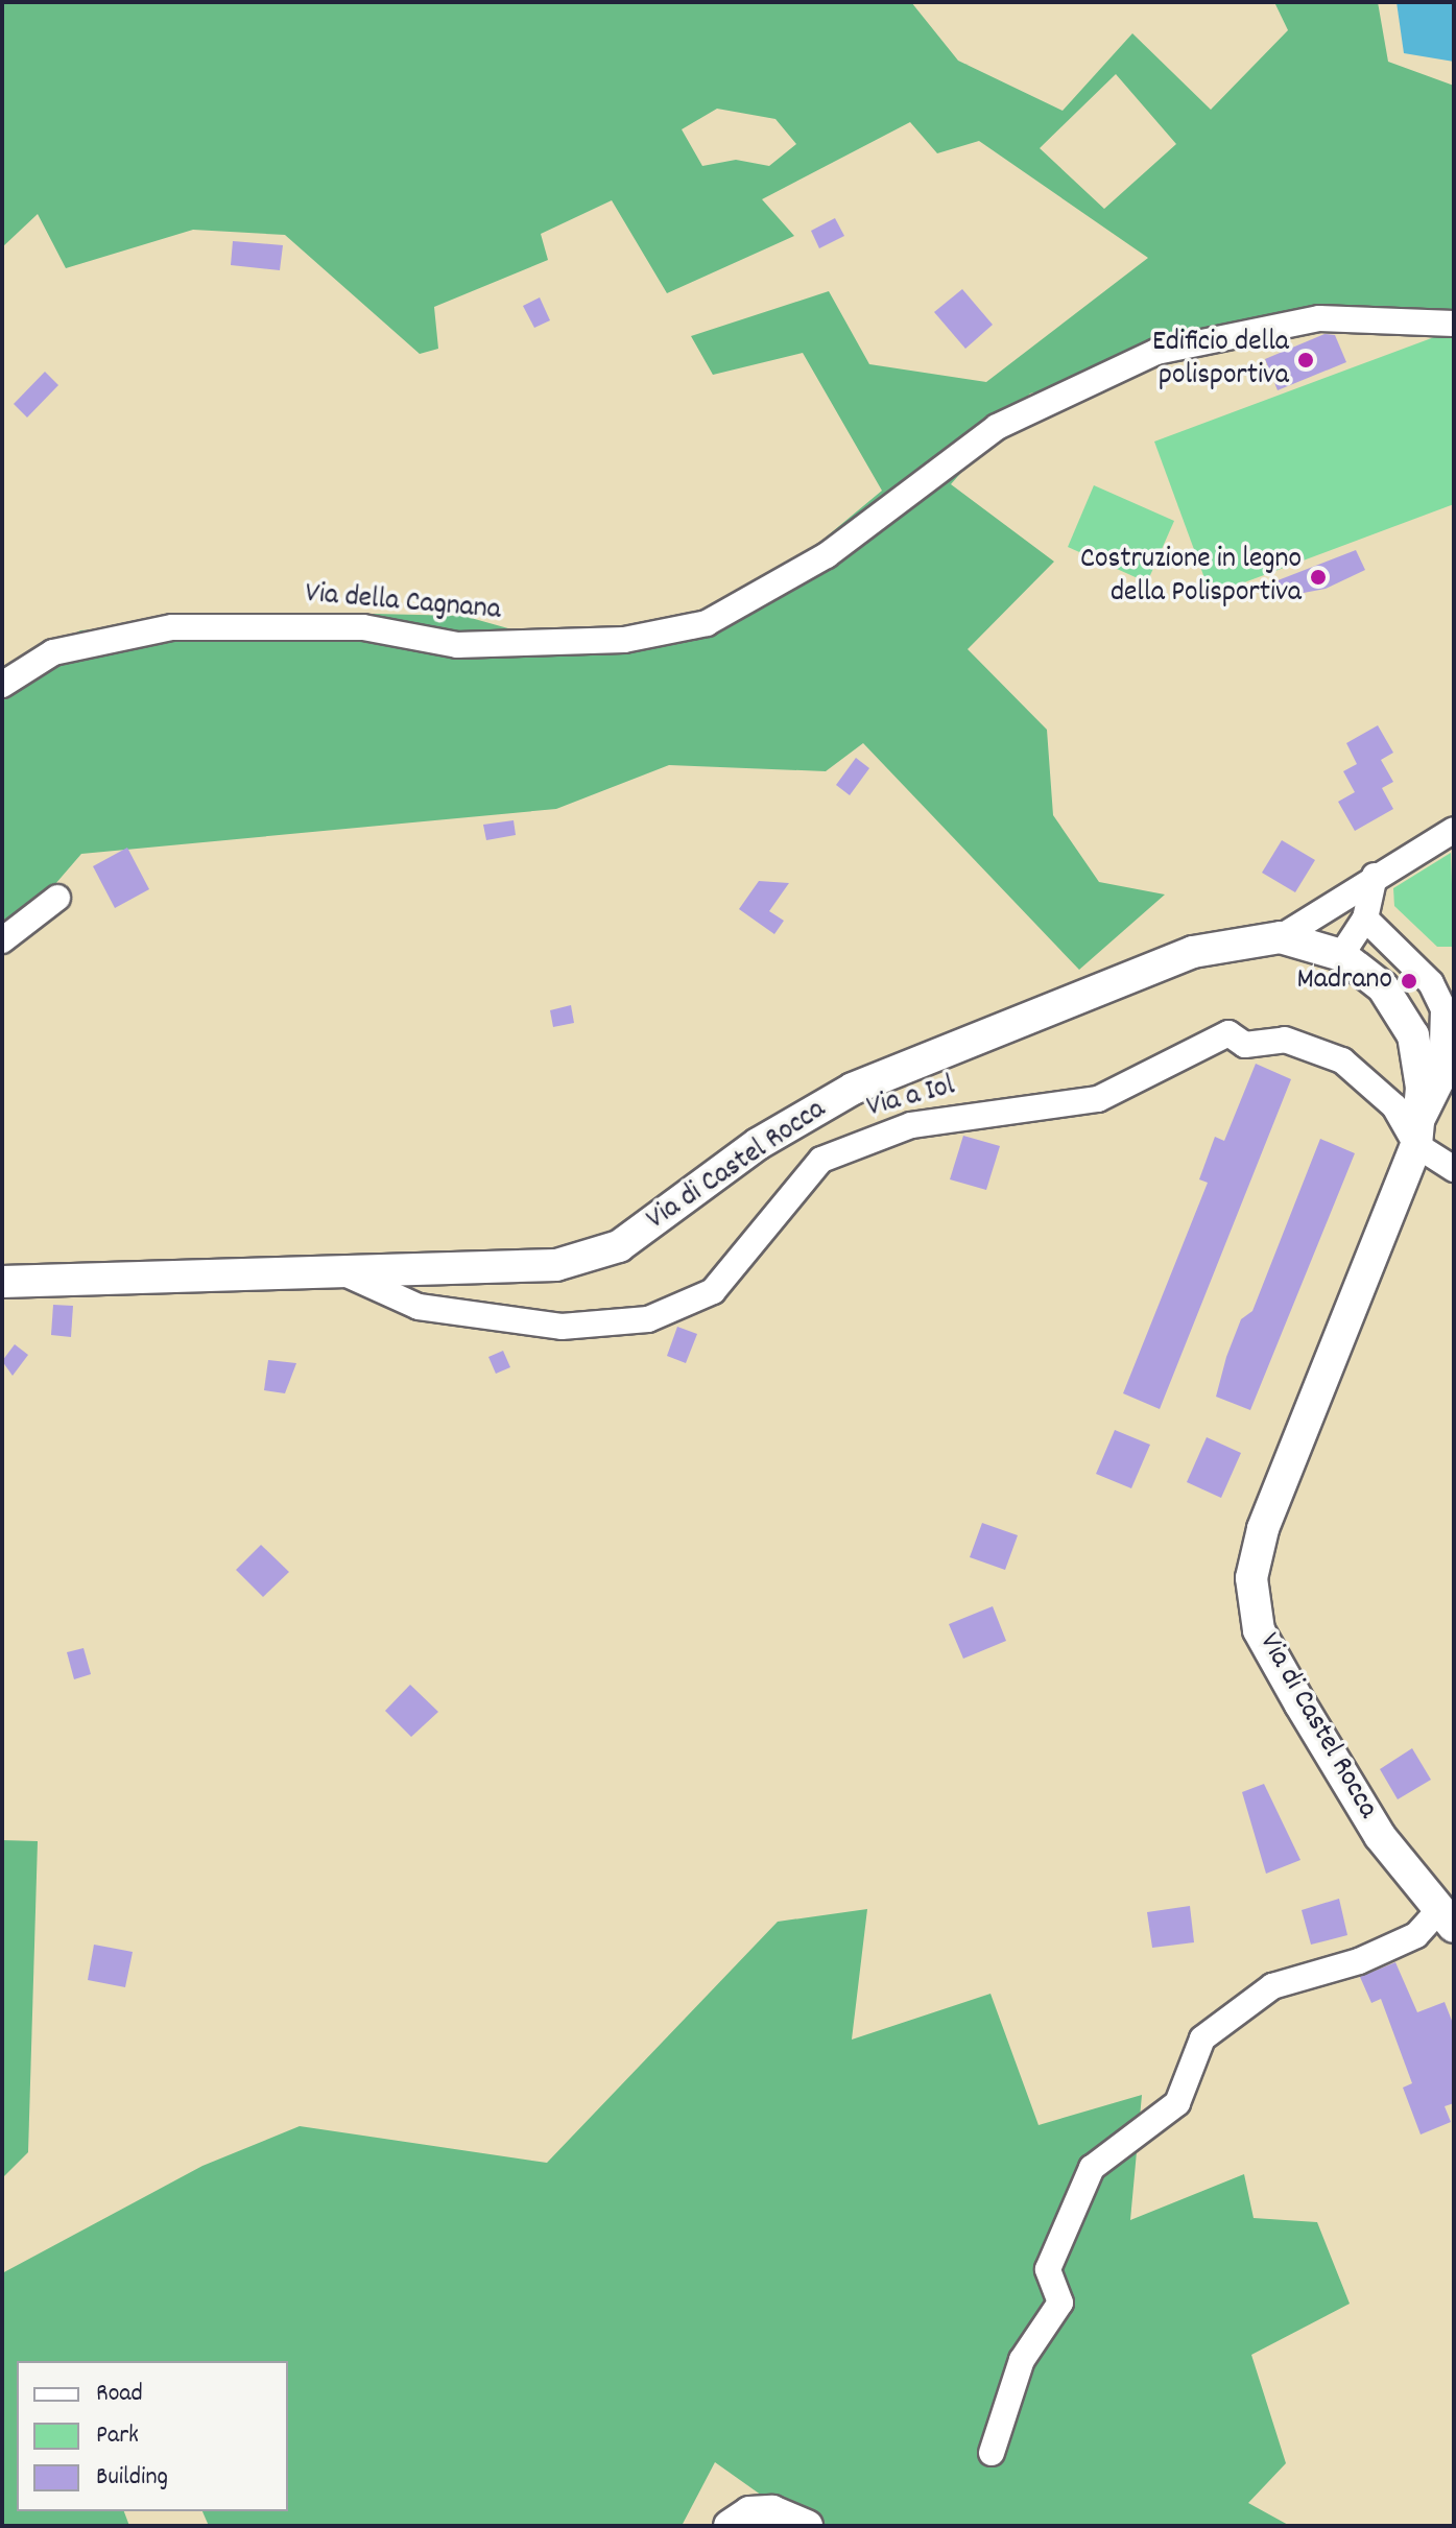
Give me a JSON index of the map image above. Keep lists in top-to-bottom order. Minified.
{"streets":{"main road":["Via di Castel Rocca"],"street":["Via della Cagnana","Via a Iol"]},"crossings":[["Via a Iol","Via di Castel Rocca"]],"places":["Edificio della polisportiva","Costruzione in legno della Polisportiva","Madrano"],"legend":["Road","Park","Building"]}
